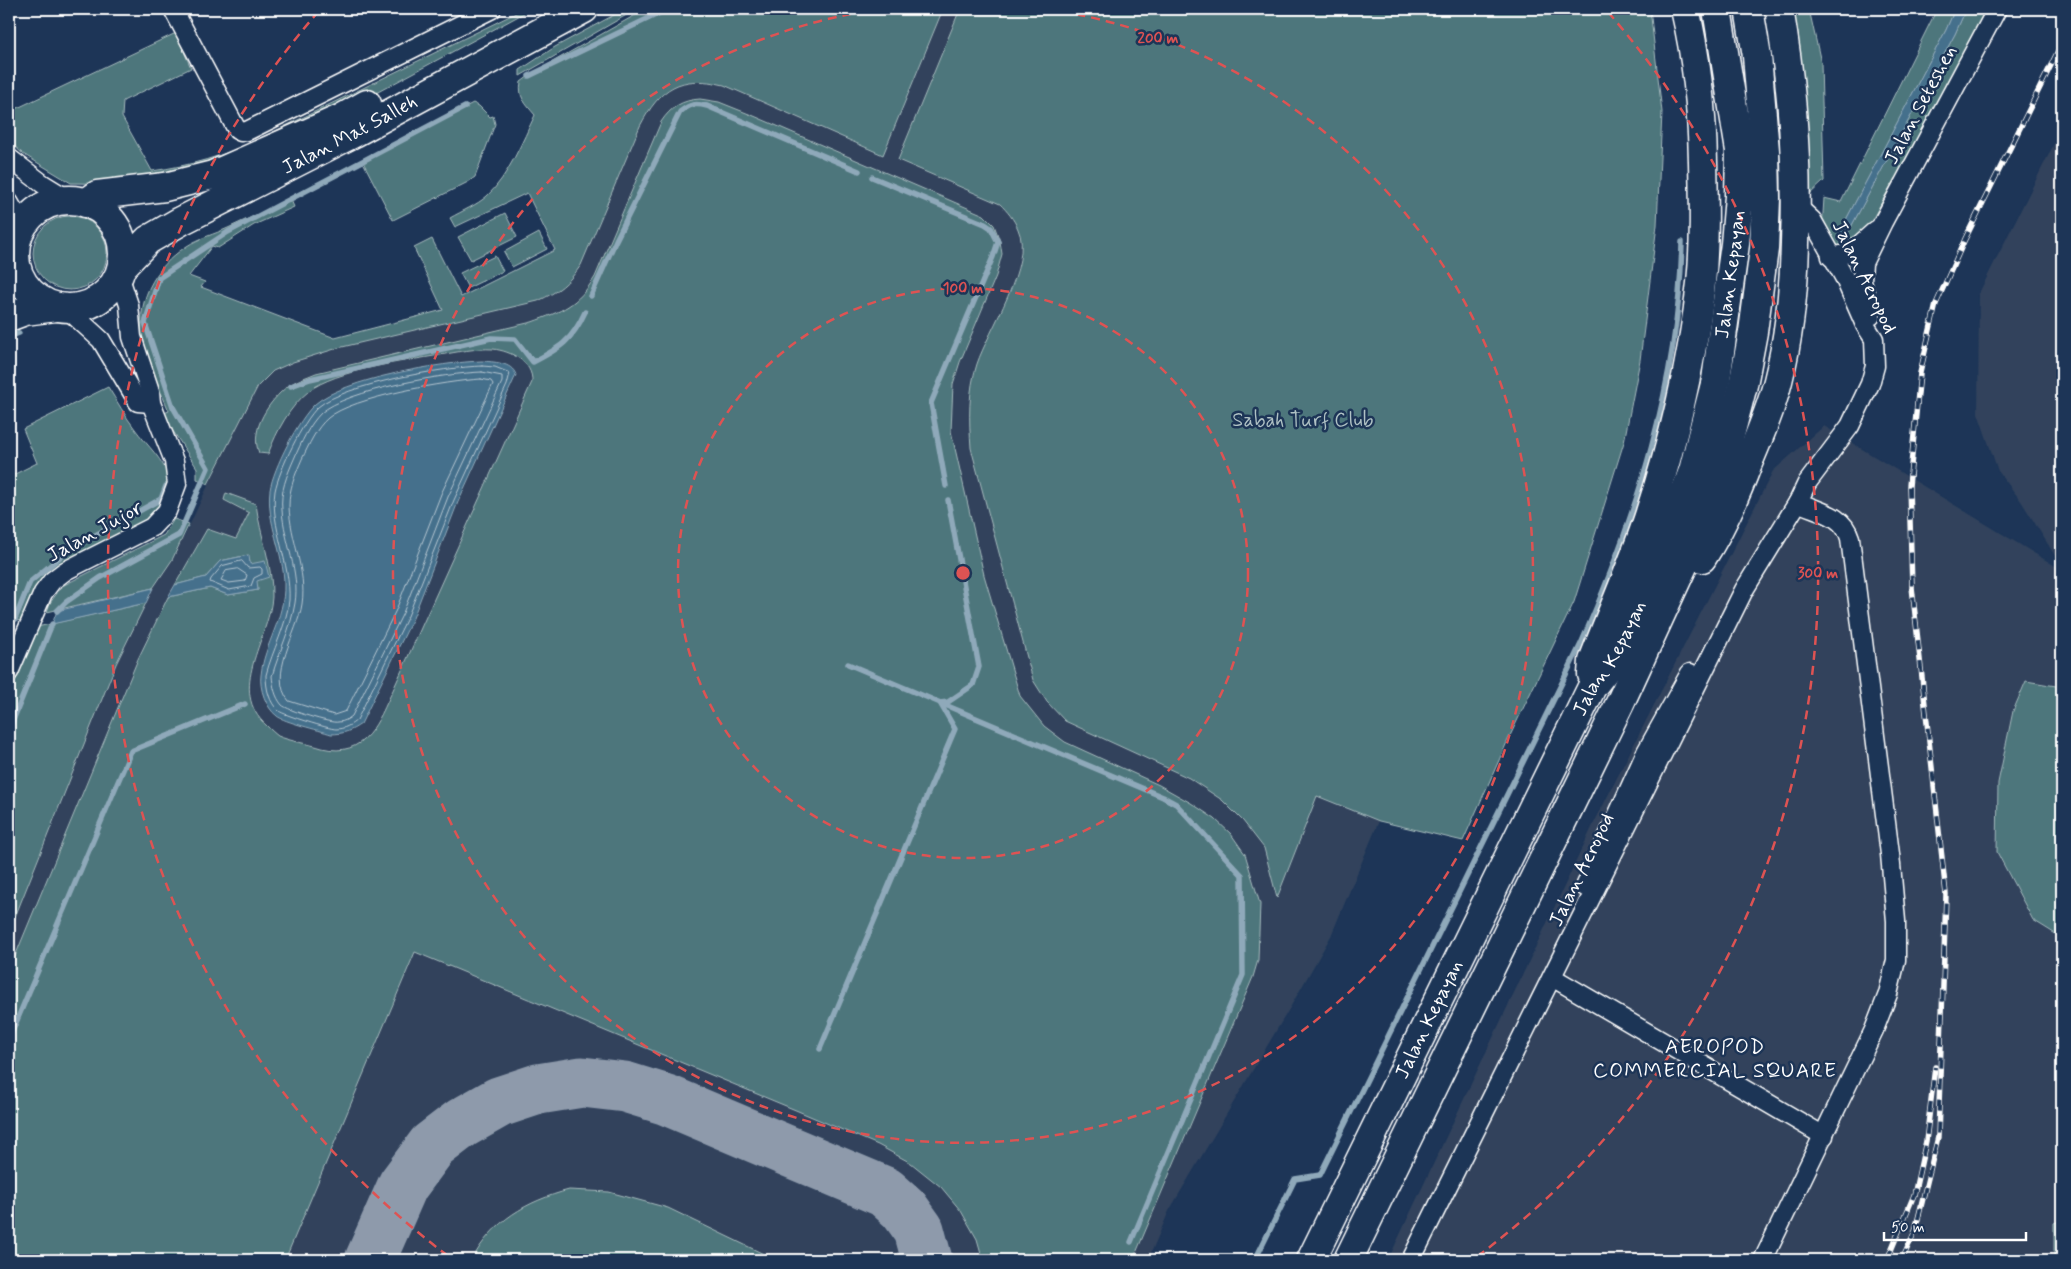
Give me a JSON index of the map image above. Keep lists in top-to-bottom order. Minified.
{"streets":{"main road":["Jalan Mat Salleh","Jalan Kepayan"],"street":["Jalan Seteshen","Jalan Aeropod","Jalan Jujor"]},"crossings":[["Jalan Seteshen","Jalan Aeropod"]],"districts":["AEROPOD COMMERCIAL SQUARE"],"parks":["Sabah Turf Club"],"scale_bar":"50 m","rings":["200 m","100 m","300 m"]}
